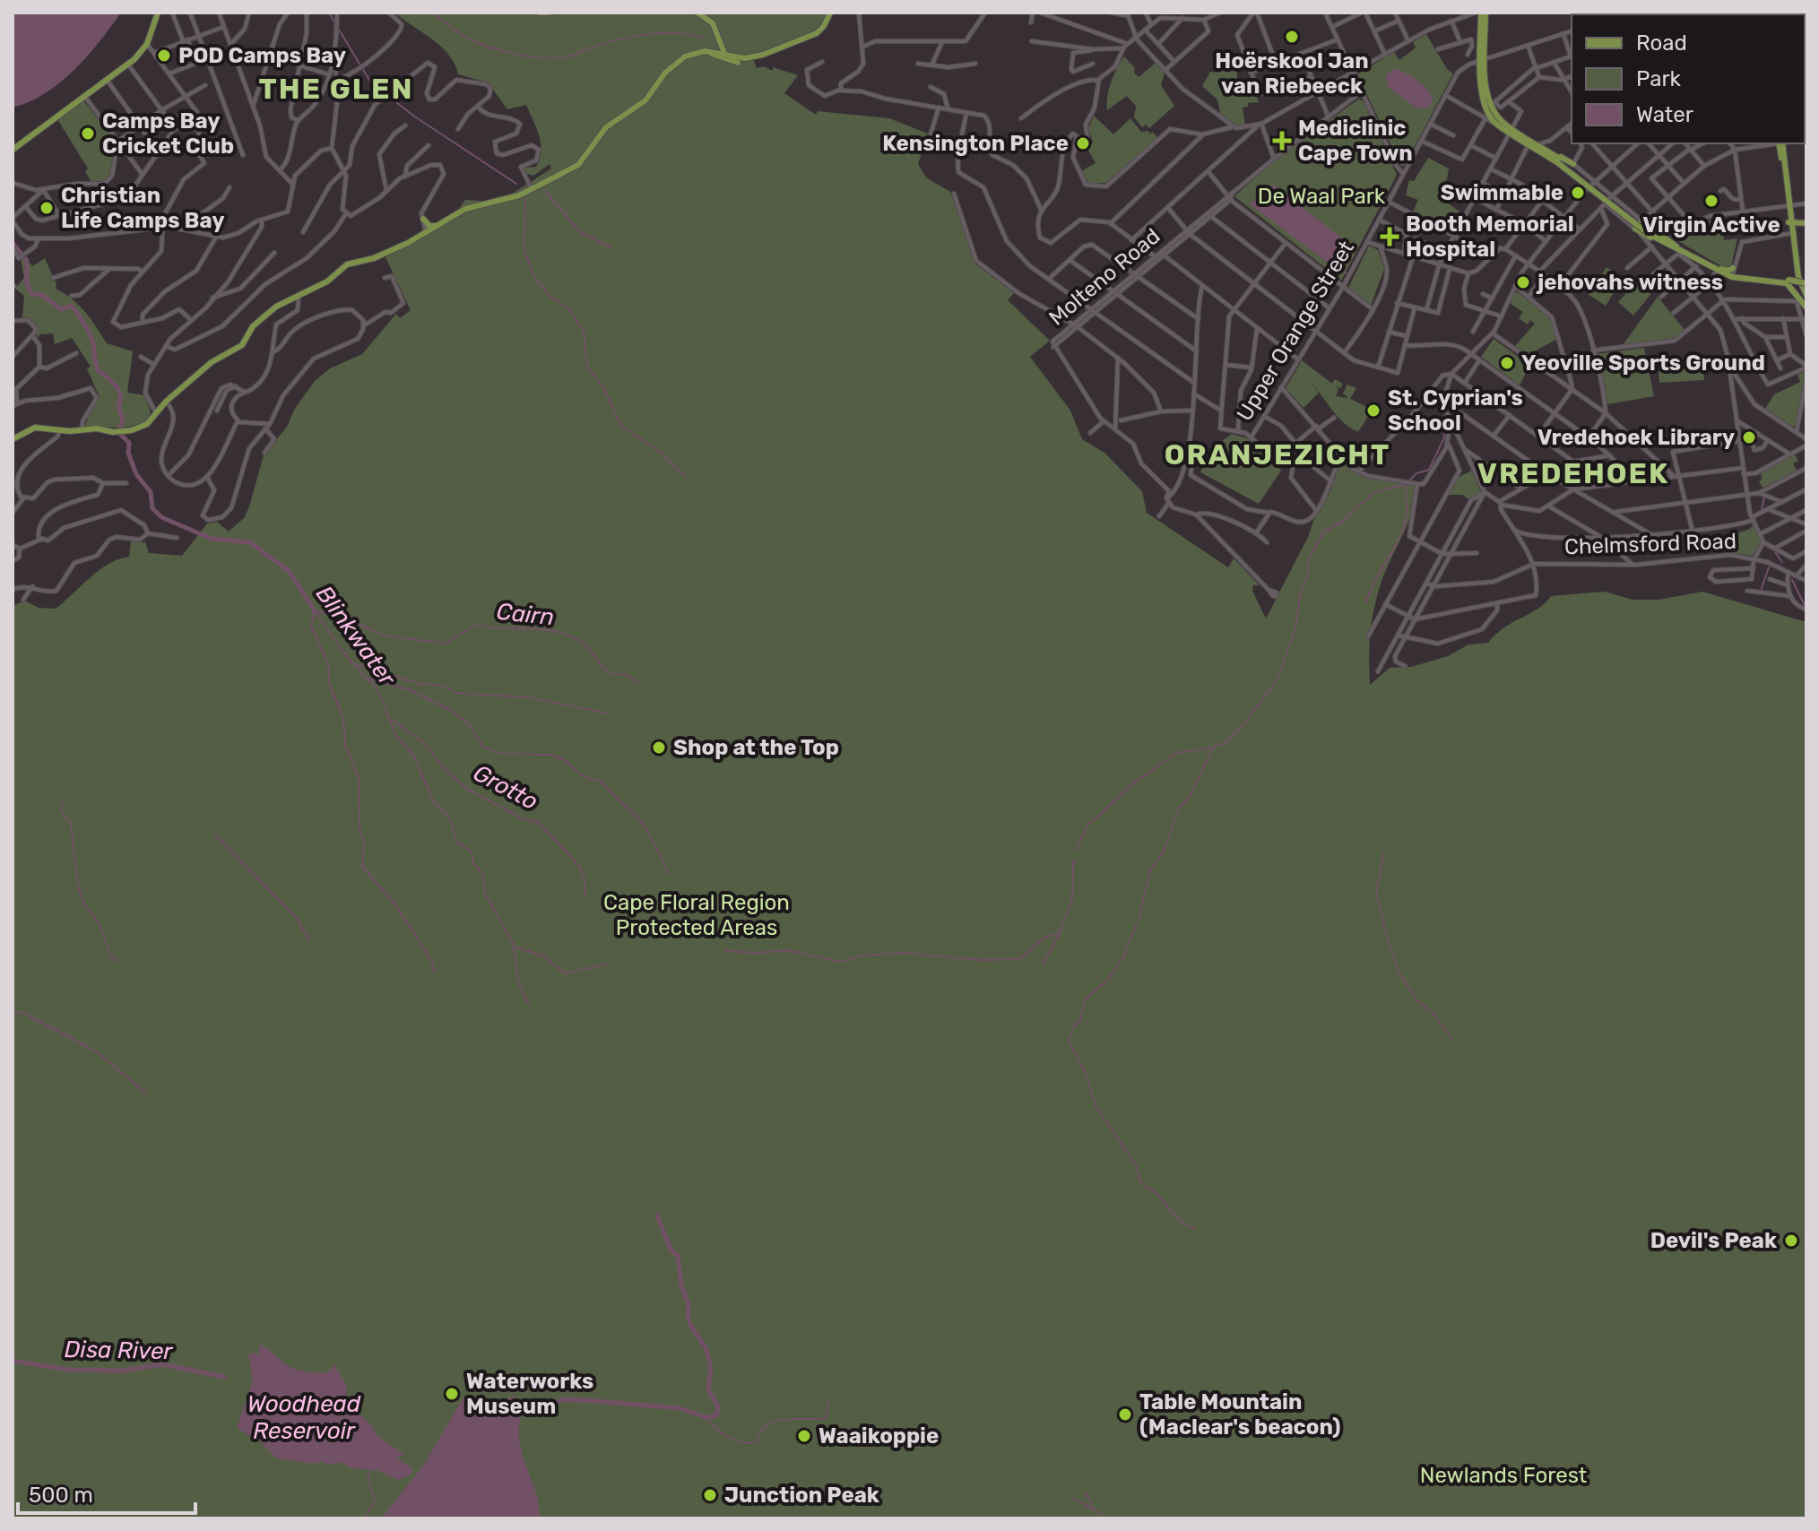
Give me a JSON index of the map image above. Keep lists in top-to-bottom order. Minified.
{"streets":{"street":["Molteno Road","Upper Orange Street","Chelmsford Road"]},"districts":["THE GLEN","ORANJEZICHT","VREDEHOEK"],"water":["Cairn","Blinkwater","Grotto","Disa River","Woodhead Reservoir"],"parks":["De Waal Park","Cape Floral Region Protected Areas","Newlands Forest"],"places":{"other":["Hoërskool Jan van Riebeeck","POD Camps Bay","Camps Bay Cricket Club","Kensington Place","Swimmable","Virgin Active","Christian Life Camps Bay","jehovahs witness","Yeoville Sports Ground","St. Cyprian's School","Vredehoek Library","Shop at the Top","Devil's Peak","Waterworks Museum","Table Mountain (Maclear's beacon)","Waaikoppie","Junction Peak"],"health":["Mediclinic Cape Town","Booth Memorial Hospital"]},"legend":["Road","Park","Water"],"scale_bar":"500 m"}
